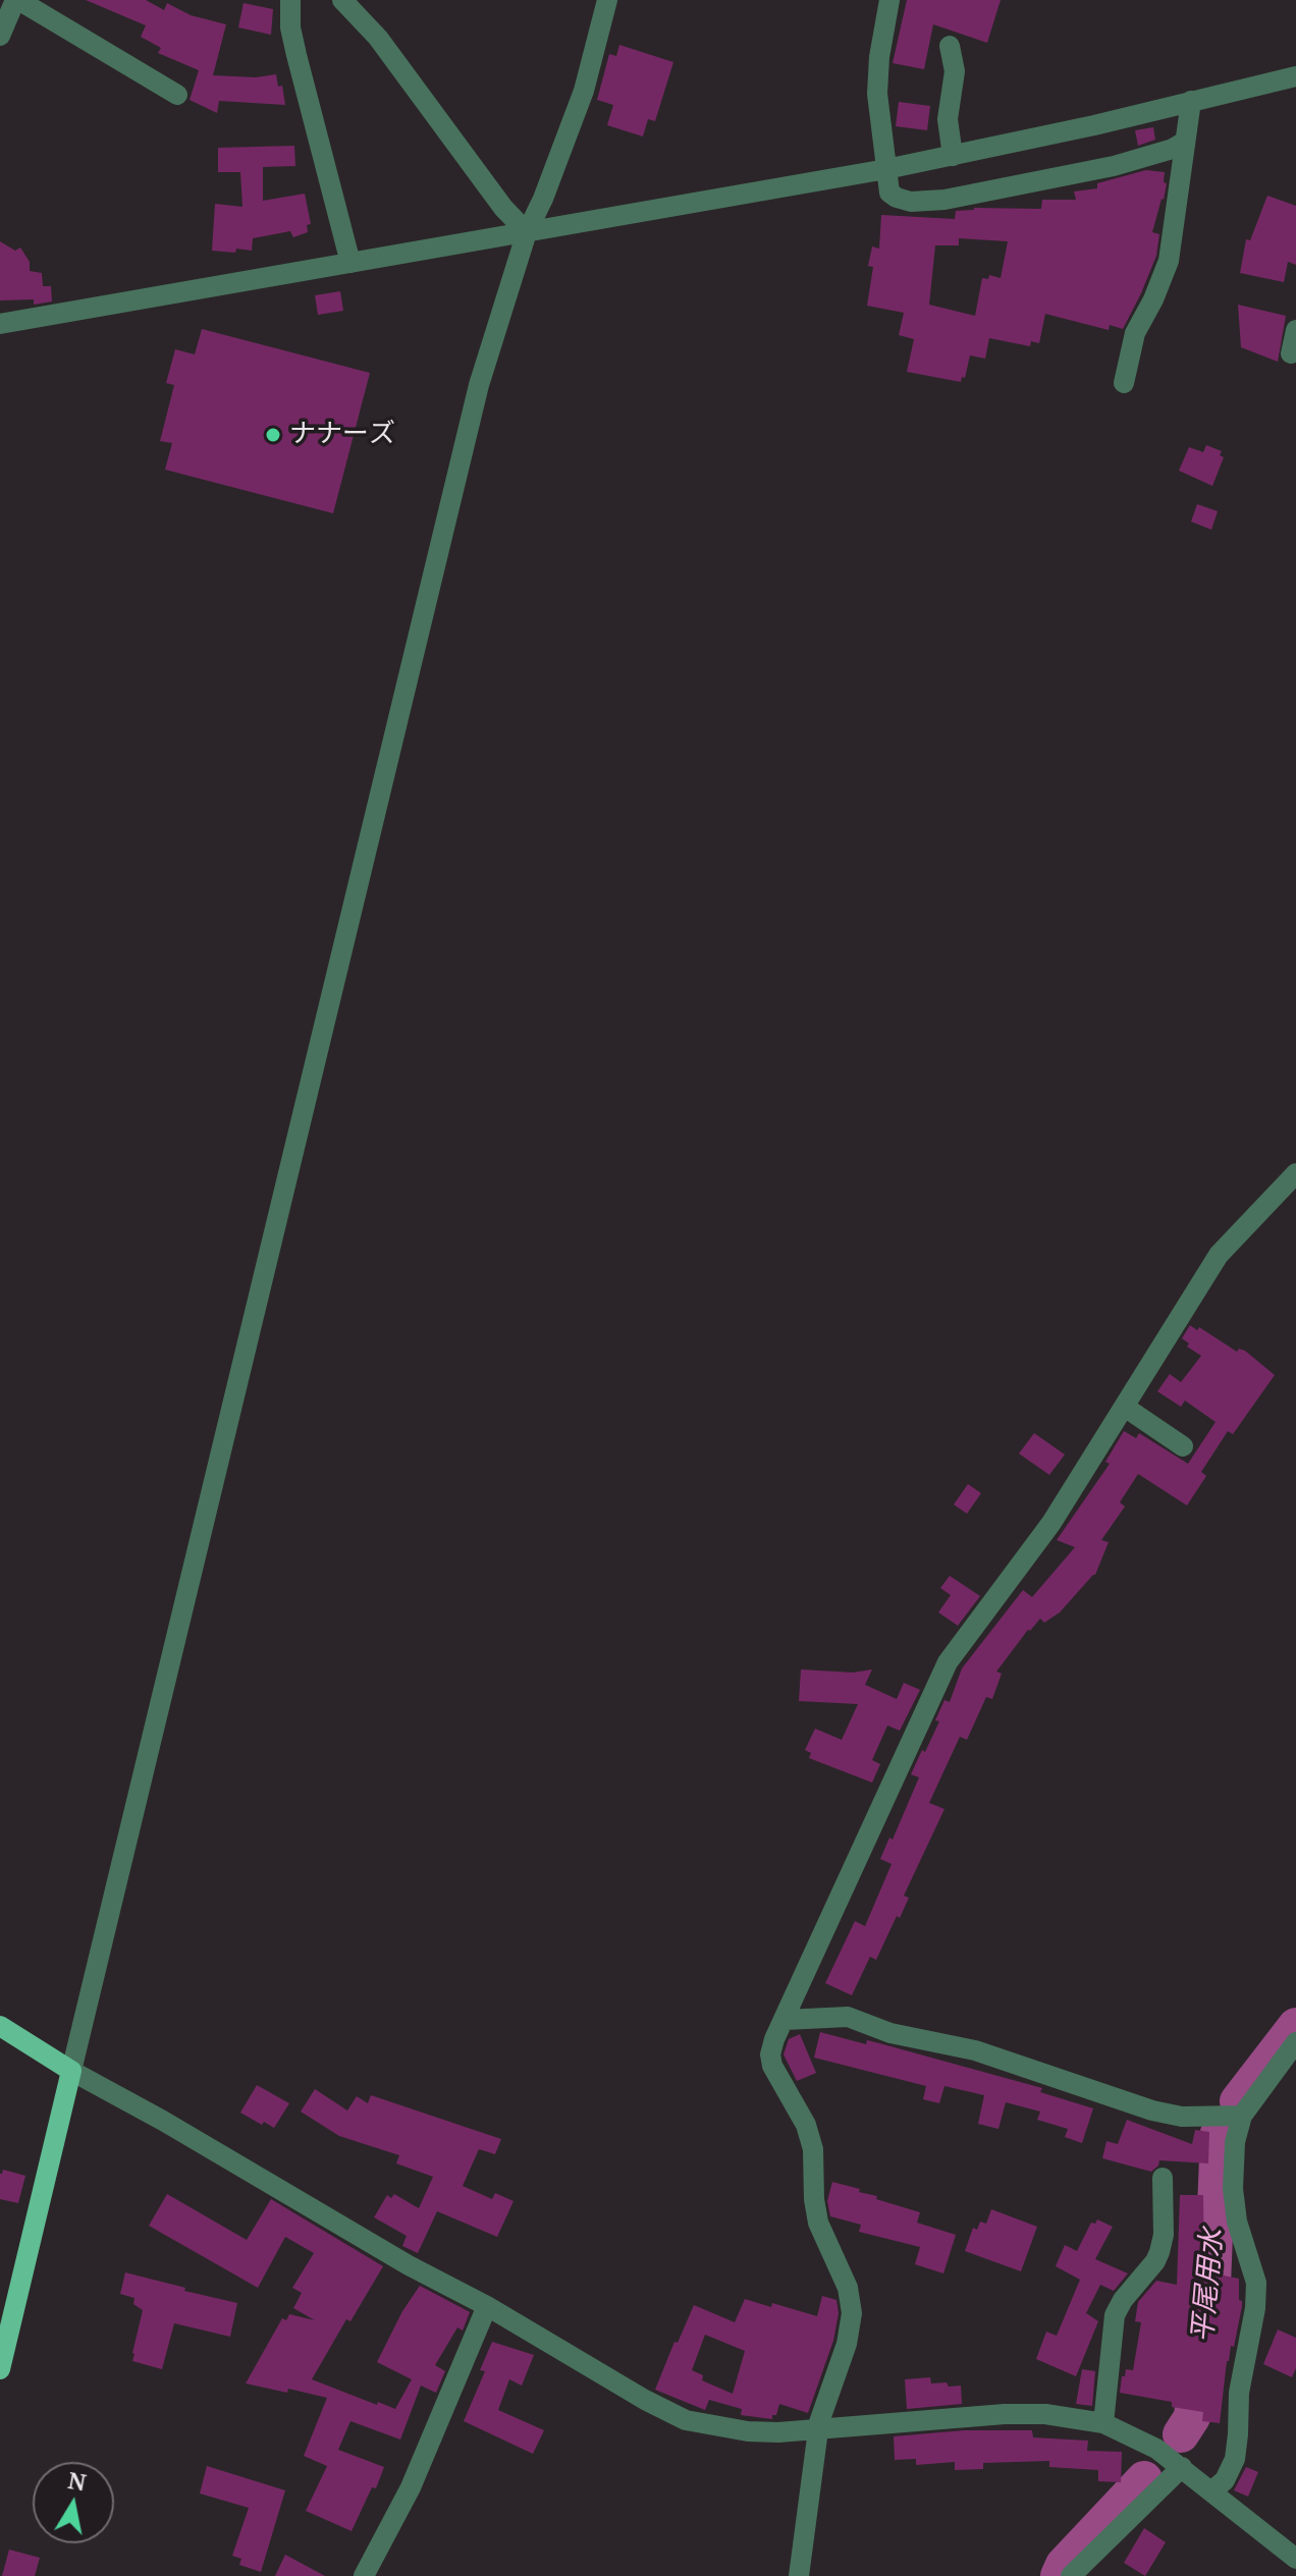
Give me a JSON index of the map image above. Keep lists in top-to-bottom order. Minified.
{"water":["平尾用水"],"places":["ナナーズ"],"north":"top"}
